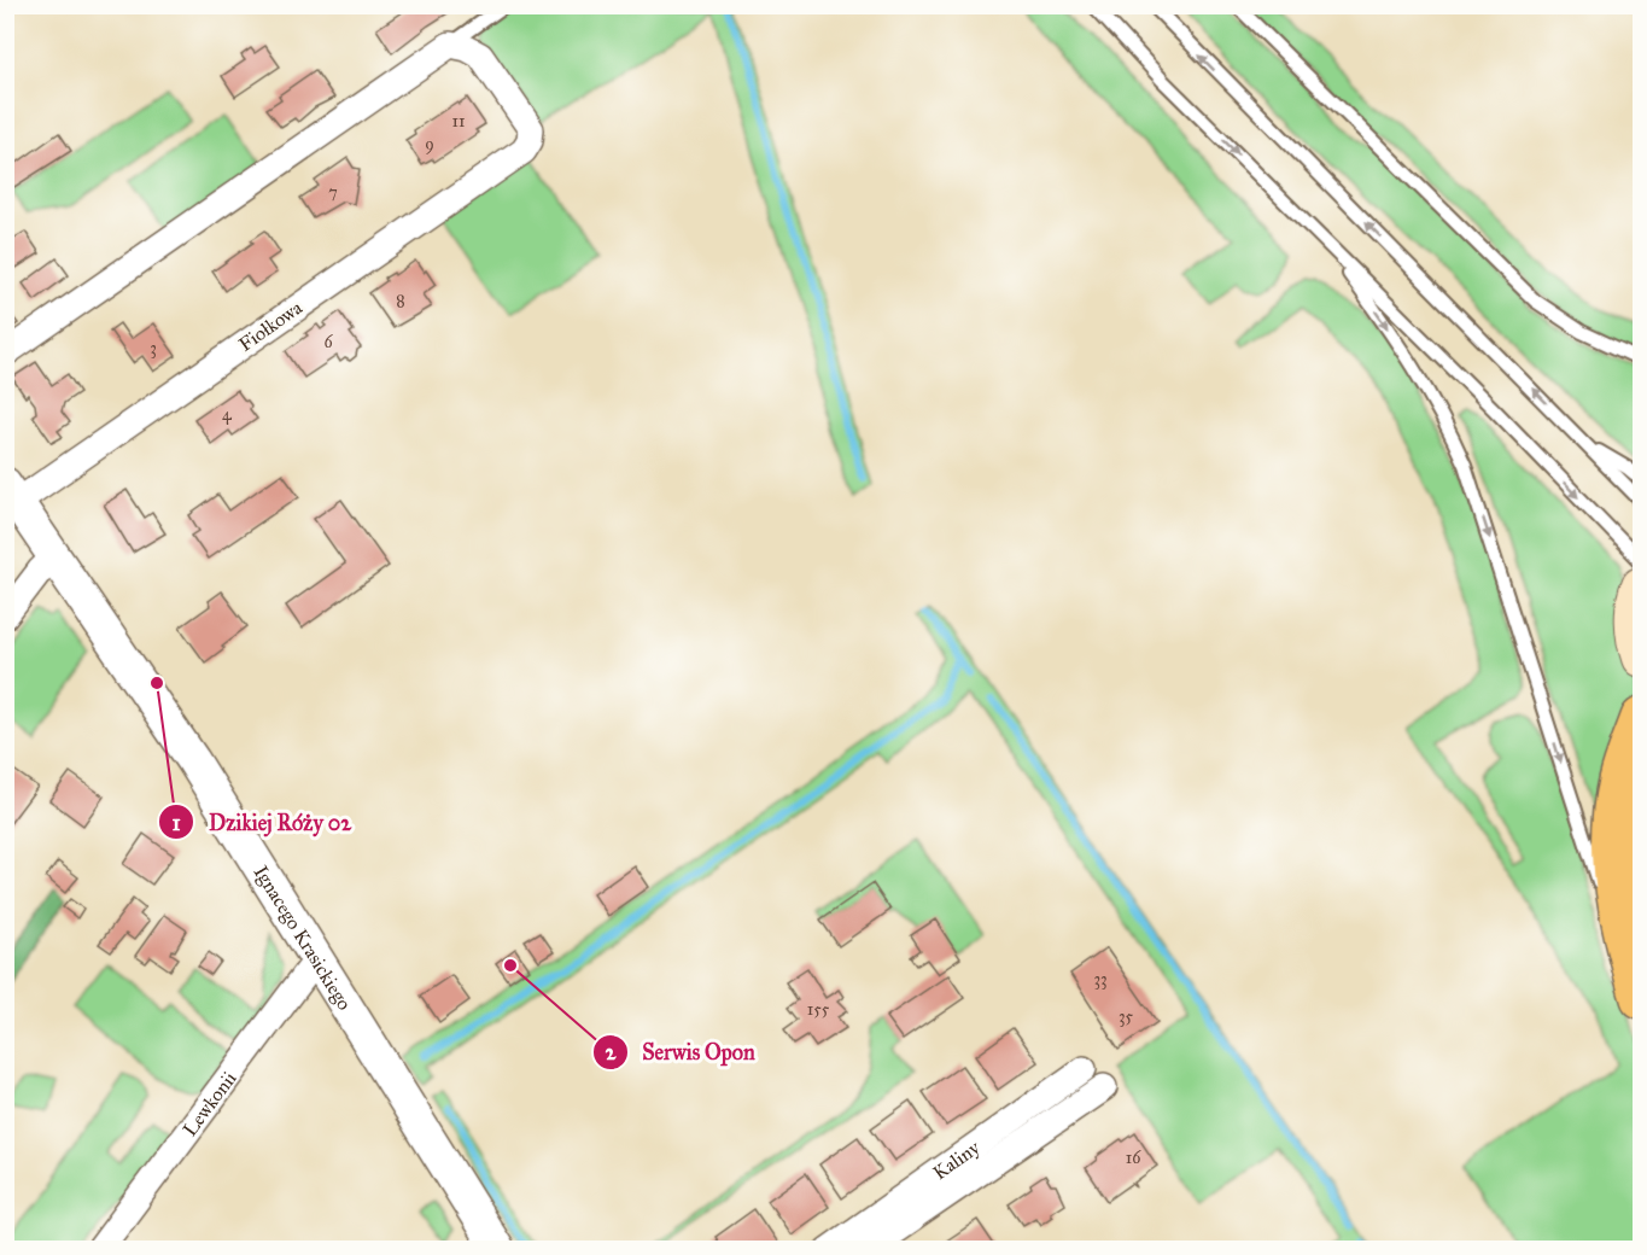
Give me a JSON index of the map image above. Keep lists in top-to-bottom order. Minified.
{"streets":{"street":["Fiołkowa","Ignacego Krasickiego","Lewkonii","Kaliny"]},"crossings":[["Fiołkowa","Ignacego Krasickiego"],["Ignacego Krasickiego","Lewkonii"]],"places":["Dzikiej Róży 02","Serwis Opon"],"house_numbers":["11","9","7","8","6","3","4","33","155","35","16"]}
